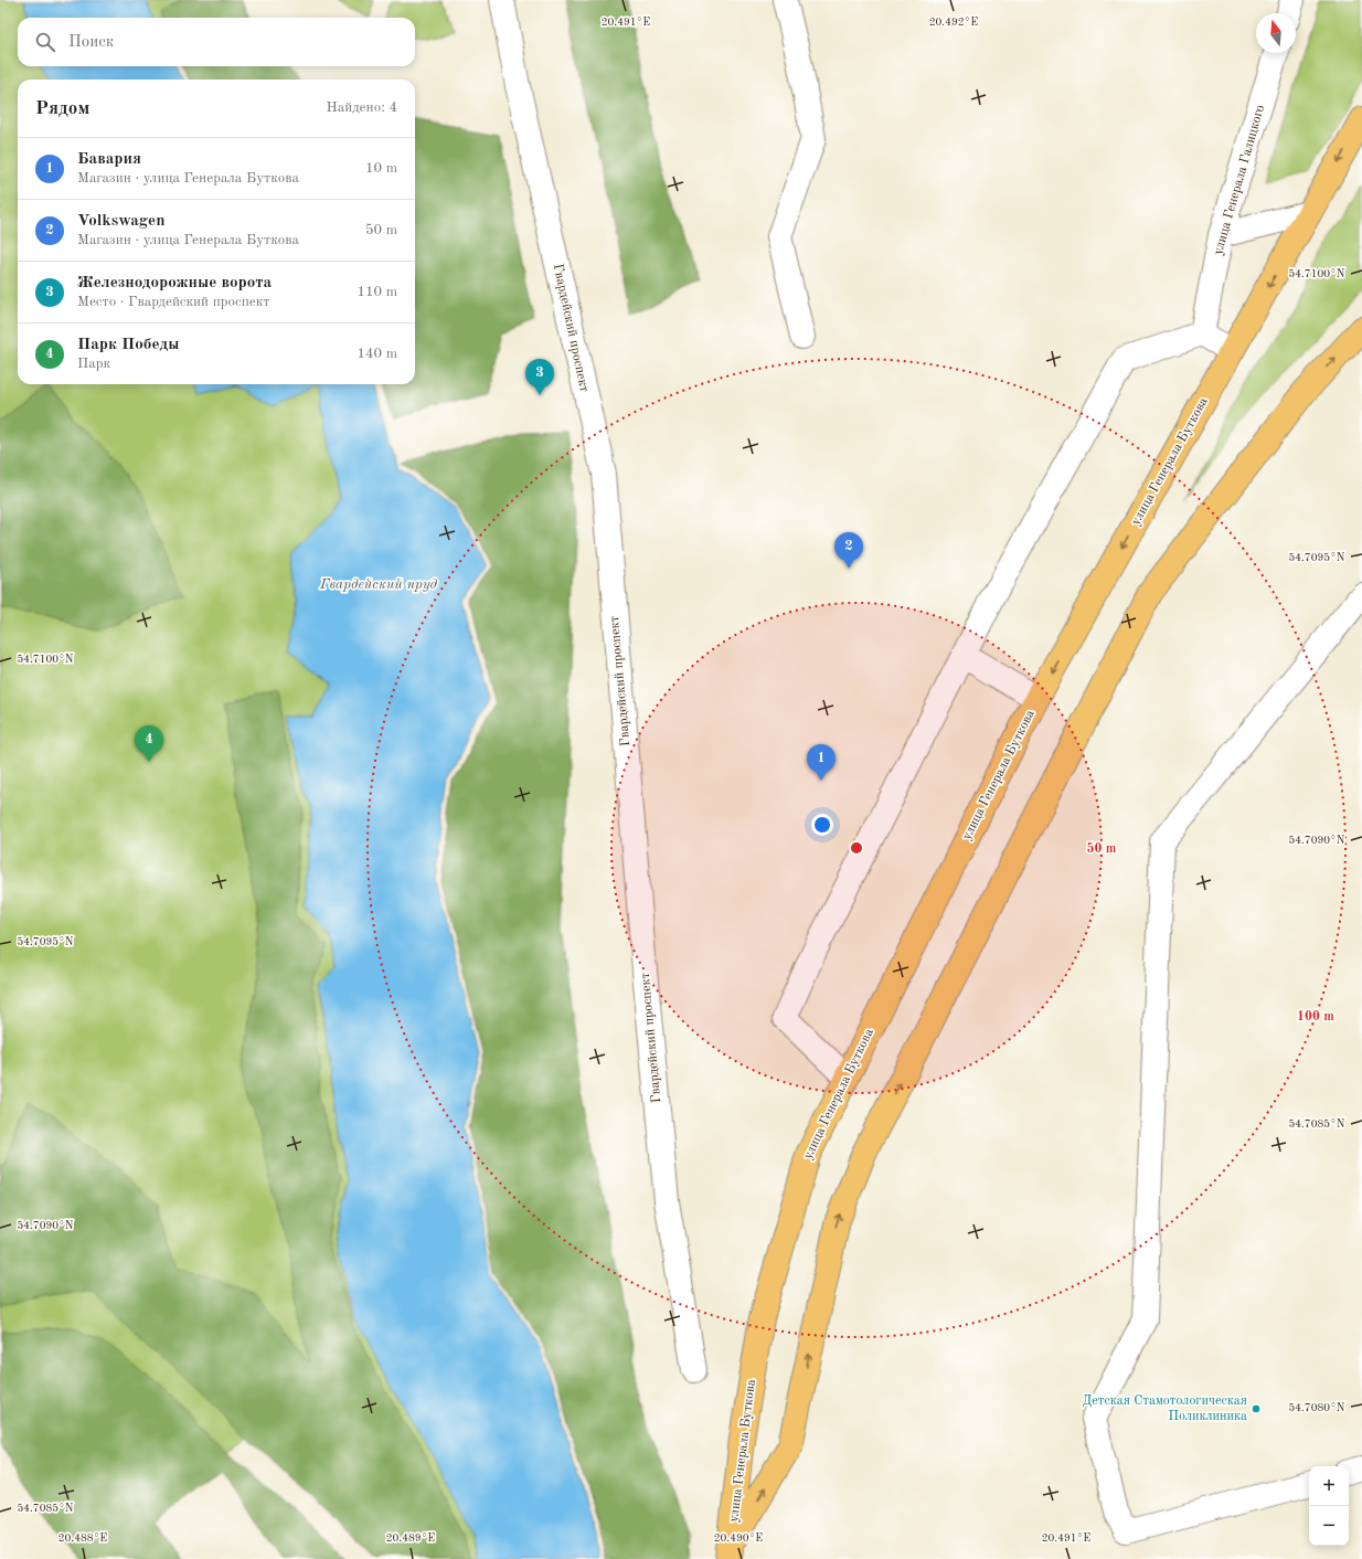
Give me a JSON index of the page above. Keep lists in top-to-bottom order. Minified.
{"streets":{"main road":["улица Генерала Буткова"],"street":["улица Генерала Галицкого","Гвардейский проспект"]},"water":["Гвардейский пруд"],"places":["Детская Стамотологическая Поликлиника"],"north":"top","page":{"search":"Поиск","heading":["Рядом","Найдено: 4"],"list":[{"mark":"1","name":"Бавария","note":"Магазин · улица Генерала Буткова","value":"10 m"},{"mark":"2","name":"Volkswagen","note":"Магазин · улица Генерала Буткова","value":"50 m"},{"mark":"3","name":"Железнодорожные ворота","note":"Место · Гвардейский проспект","value":"110 m"},{"mark":"4","name":"Парк Победы","note":"Парк","value":"140 m"}],"pins":["3","2","4","1"],"map_buttons":["+","−"]},"coordinates":["20.491°E","20.492°E","54.7100°N","54.7095°N","54.7090°N","54.7085°N","54.7080°N","20.488°E","20.489°E","20.490°E"],"rings":["50 m","100 m"]}
